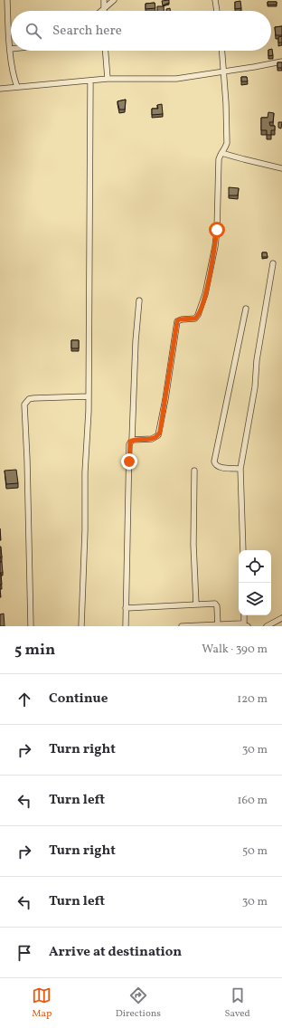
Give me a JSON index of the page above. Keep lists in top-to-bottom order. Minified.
{"page":{"search":"Search here","heading":["5 min","Walk · 390 m"],"list":[["Continue","120 m"],["Turn right","30 m"],["Turn left","160 m"],["Turn right","50 m"],["Turn left","30 m"],"Arrive at destination"],"nav":["Map","Directions","Saved"]}}
